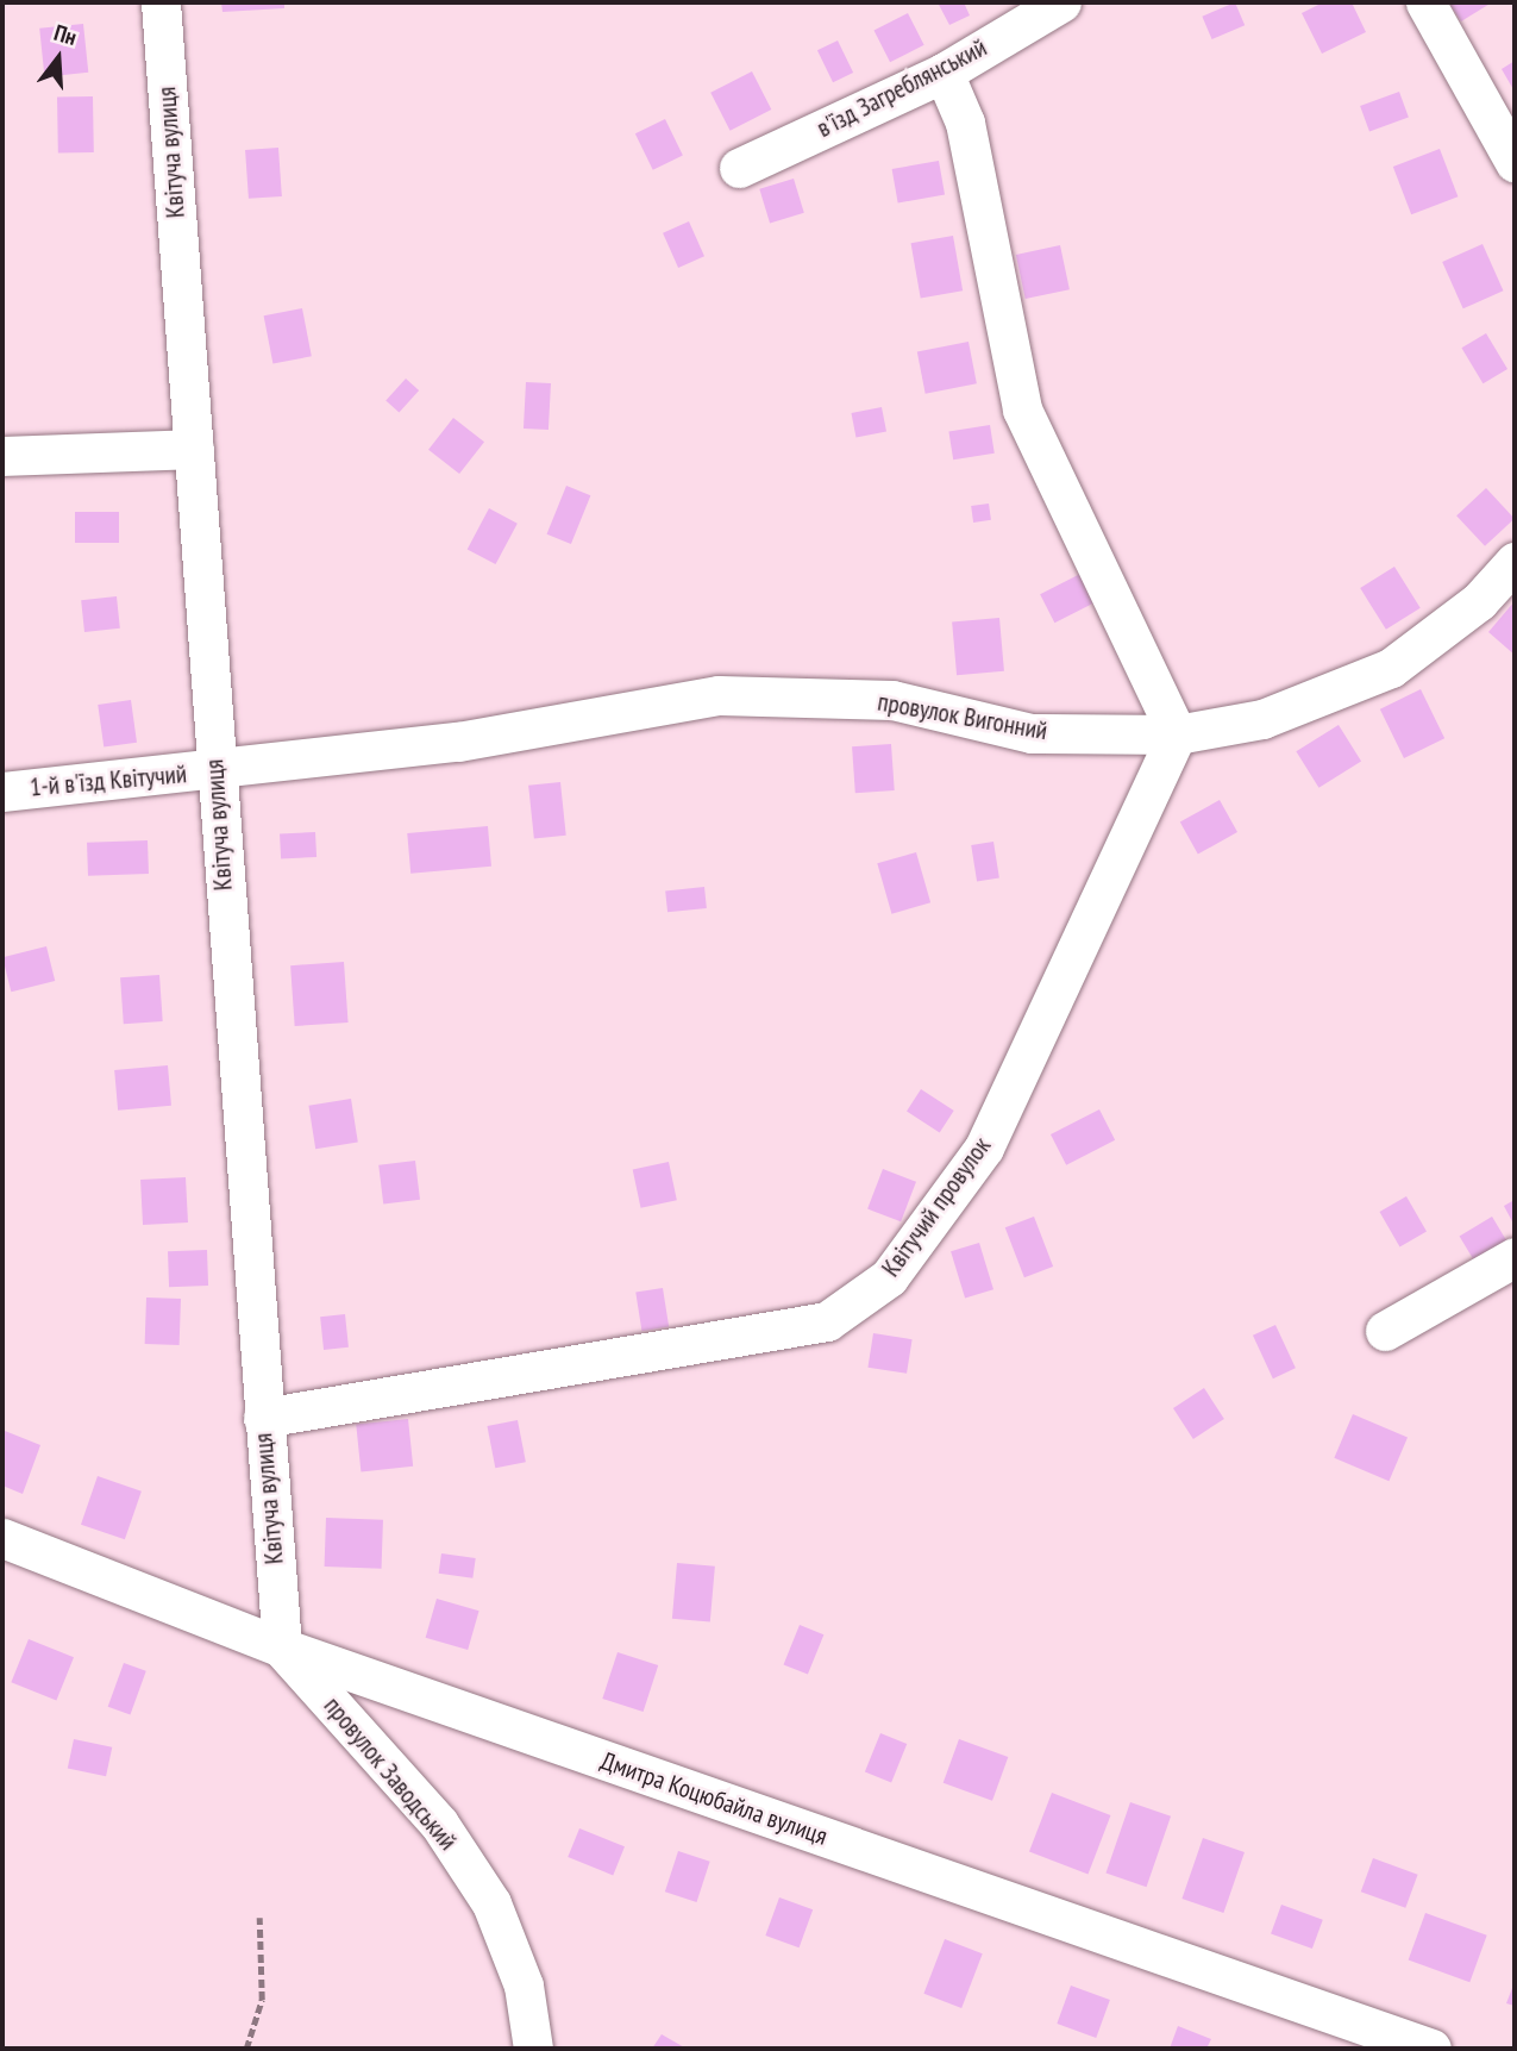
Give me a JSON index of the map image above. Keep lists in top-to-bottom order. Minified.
{"streets":{"street":["в'їзд Загреблянський","Квітуча вулиця","провулок Вигонний","1-й в'їзд Квітучий","Квітучий провулок","провулок Заводський","Дмитра Коцюбайла вулиця"]},"crossings":[["Квітуча вулиця","провулок Вигонний"],["Квітуча вулиця","1-й в'їзд Квітучий"],["Квітуча вулиця","Квітучий провулок"],["Квітуча вулиця","провулок Заводський"],["Квітуча вулиця","Дмитра Коцюбайла вулиця"],["провулок Вигонний","1-й в'їзд Квітучий"],["провулок Вигонний","Квітучий провулок"],["провулок Заводський","Дмитра Коцюбайла вулиця"]],"north":"top"}
